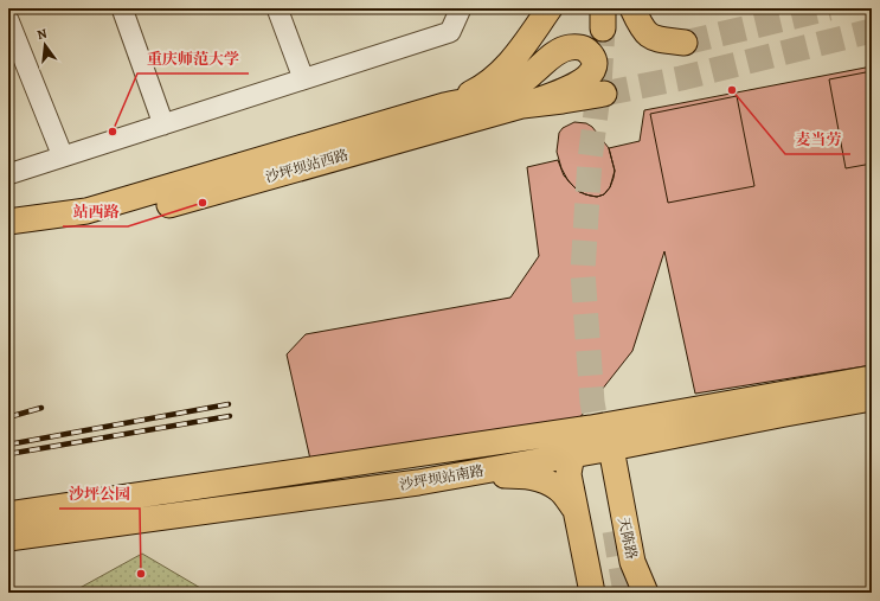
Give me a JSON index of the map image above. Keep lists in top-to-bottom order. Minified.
{"streets":{"main road":["沙坪坝站西路","沙坪坝站南路","天陈路"]},"crossings":[["沙坪坝站南路","天陈路"]],"places":["麦当劳","重庆师范大学","站西路","沙坪公园"],"north":"top"}
